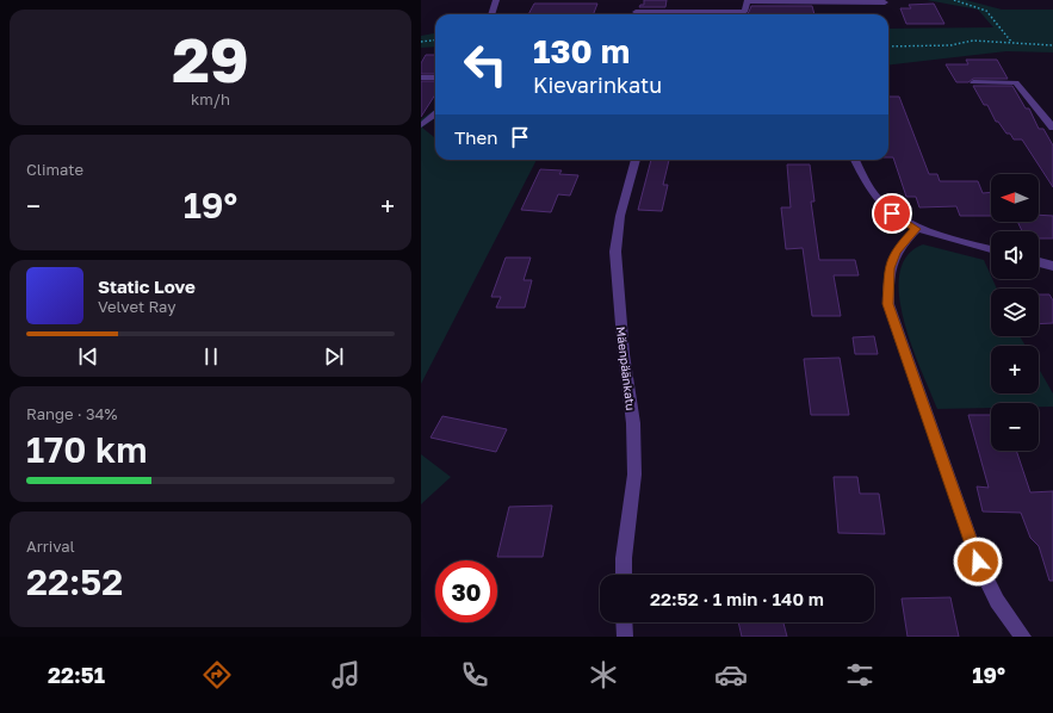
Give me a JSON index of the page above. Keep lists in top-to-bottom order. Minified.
{"streets":{"street":["Mäenpäänkatu"]},"north":"left","page":{"tile":[["29","km/h"],"Climate",["Range · 34%","170 km"],["Arrival","22:52"]],"turn":["130 m","Kievarinkatu"],"then":"Then","map_buttons":["+","−"],"heat":["−","19°","+"],"song":["Static Love","Velvet Ray"],"limit":"30","trip":"22:52 · 1 min · 140 m","tabs":["22:51","19°"]}}
